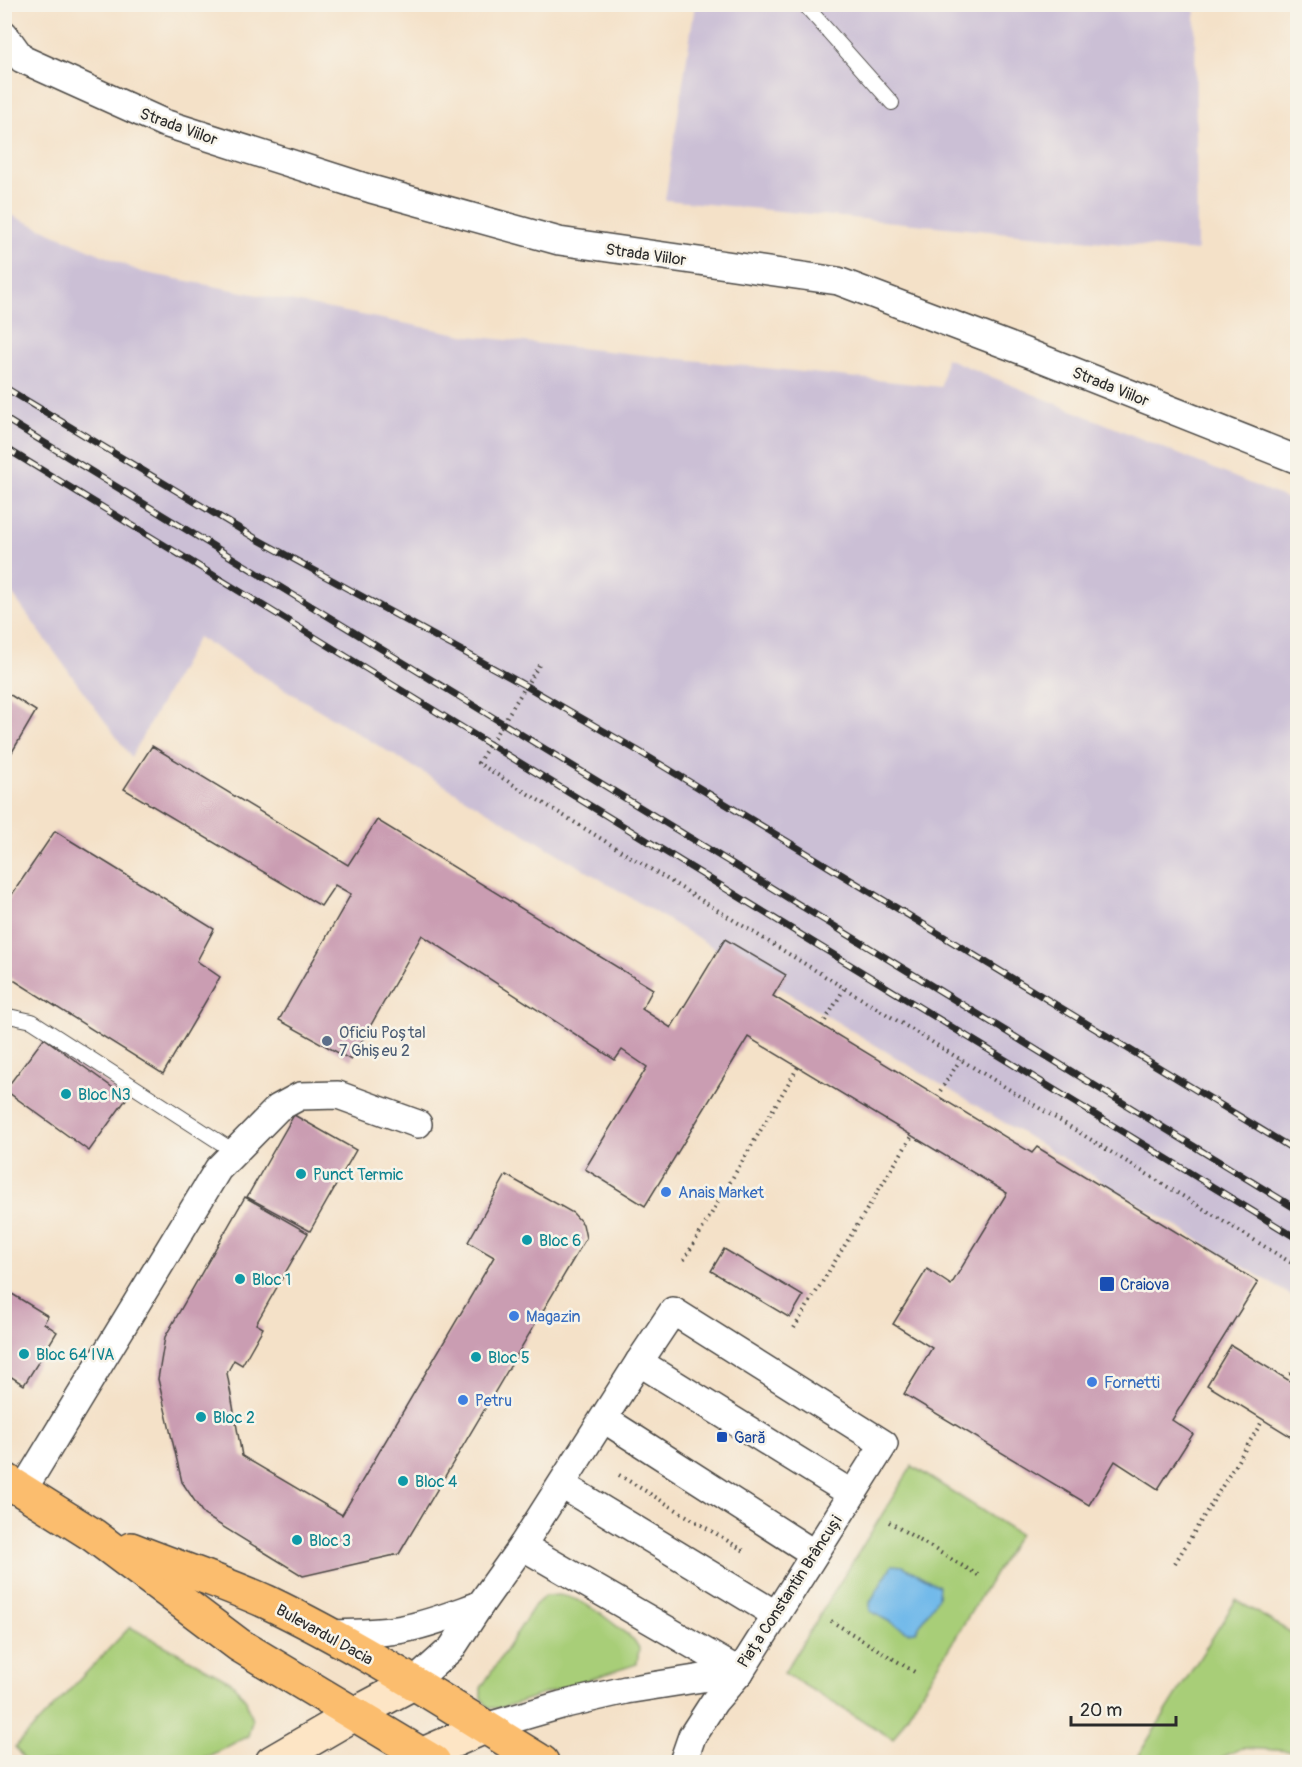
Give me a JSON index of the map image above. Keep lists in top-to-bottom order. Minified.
{"streets":{"main road":["Bulevardul Dacia"],"street":["Strada Viilor","Piața Constantin Brâncuși"]},"crossings":[["Piața Constantin Brâncuși","Bulevardul Dacia"]],"places":{"other":["Oficiu Poștal 7 Ghișeu 2","Bloc N3","Punct Termic","Anais Market","Bloc 6","Bloc 1","Magazin","Bloc 64 IVA","Bloc 5","Fornetti","Petru","Bloc 2","Bloc 4","Bloc 3"],"transit":["Craiova","Gară"]},"scale_bar":"20 m"}
